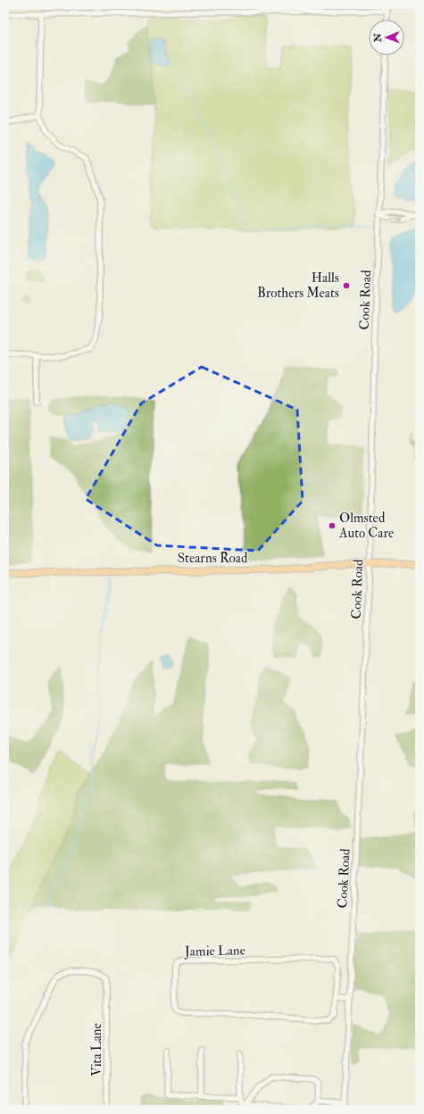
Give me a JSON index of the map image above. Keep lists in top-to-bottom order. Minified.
{"streets":{"main road":["Stearns Road"],"street":["Cook Road","Jamie Lane","Vita Lane"]},"crossings":[["Cook Road","Stearns Road"]],"places":["Halls Brothers Meats","Olmsted Auto Care"],"north":"left"}
